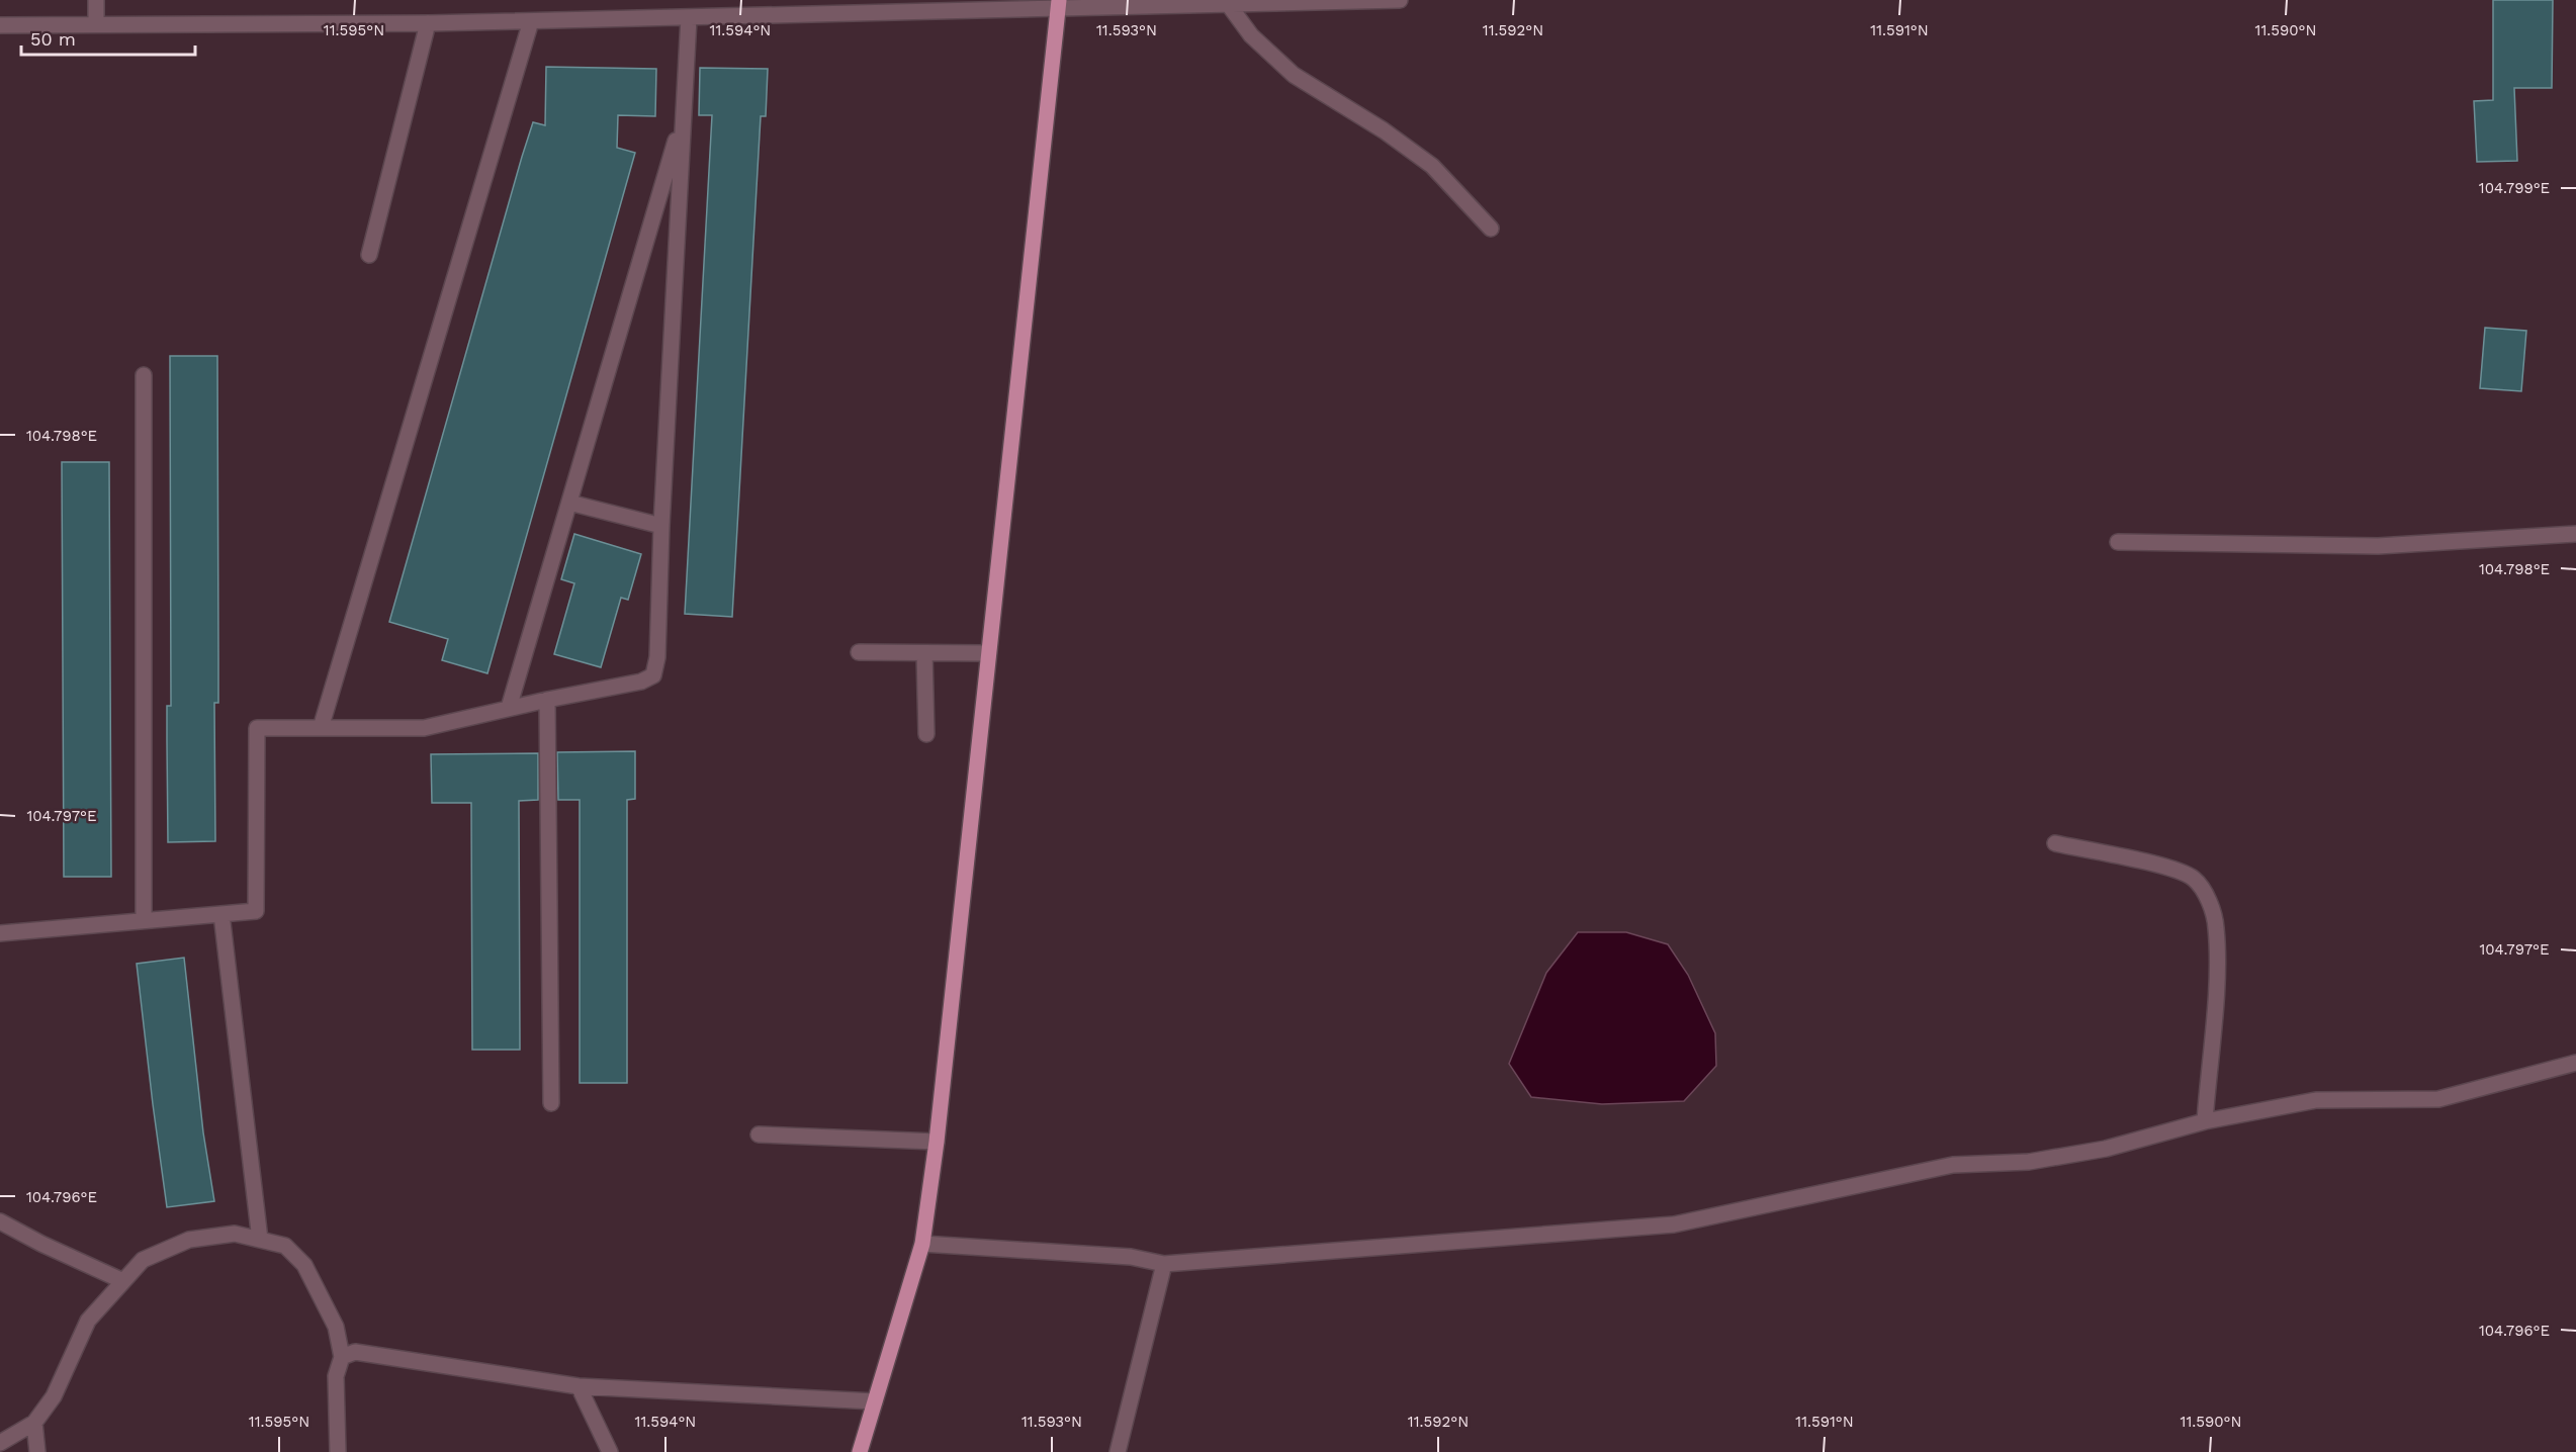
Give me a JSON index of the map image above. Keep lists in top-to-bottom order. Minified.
{"scale_bar":"50 m","coordinates":["11.595°N","11.594°N","11.593°N","11.592°N","11.591°N","11.590°N","104.799°E","104.798°E","104.797°E","104.796°E"]}
